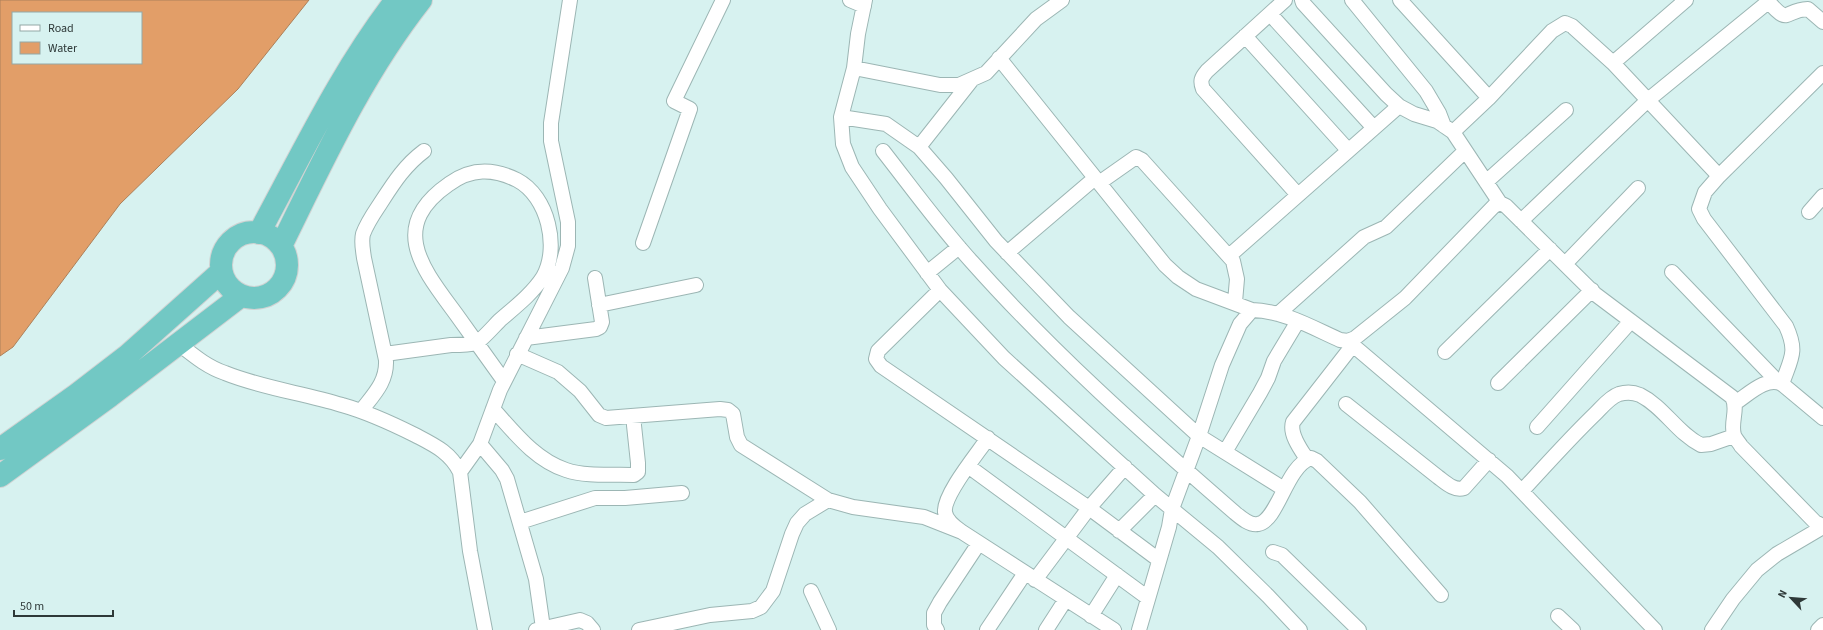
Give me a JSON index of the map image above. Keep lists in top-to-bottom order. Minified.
{"legend":["Road","Water"],"scale_bar":"50 m","north":"top left"}
